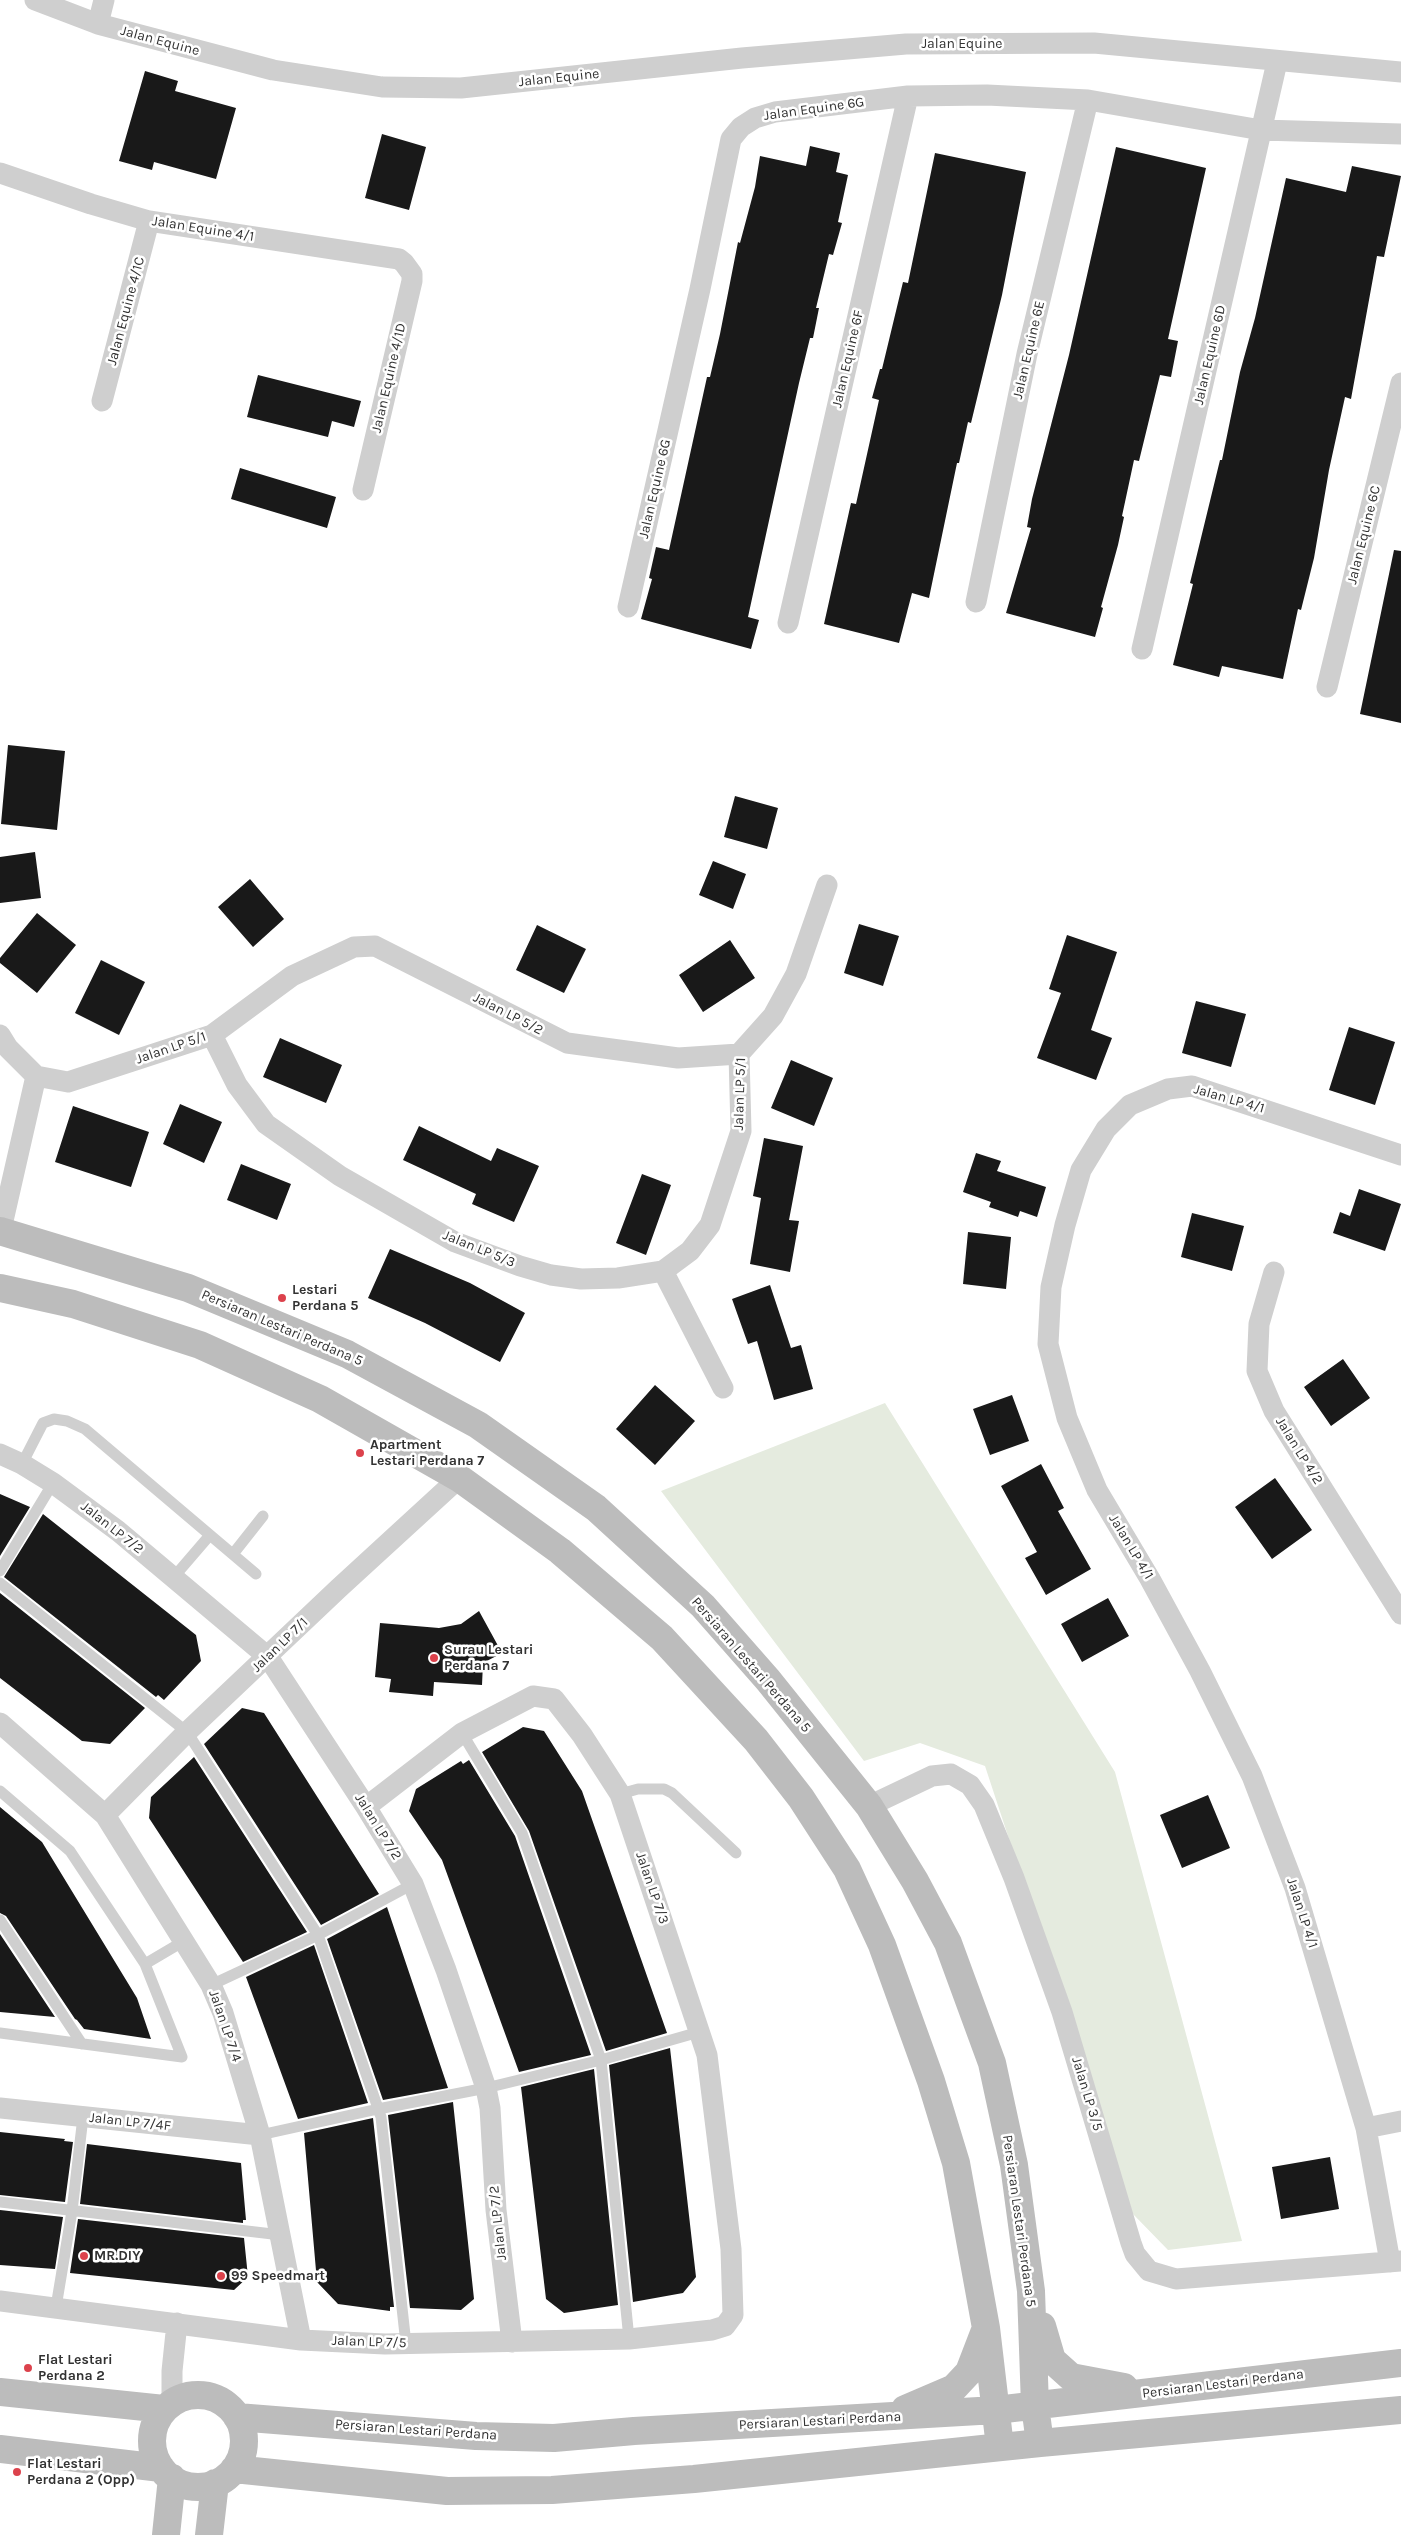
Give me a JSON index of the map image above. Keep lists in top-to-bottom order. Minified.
{"streets":{"main road":["Persiaran Lestari Perdana 5","Persiaran Lestari Perdana"],"street":["Jalan Equine","Jalan Equine 6G","Jalan Equine 4/1","Jalan Equine 4/1C","Jalan Equine 6E","Jalan Equine 6D","Jalan Equine 6F","Jalan Equine 4/1D","Jalan Equine 6C","Jalan LP 5/2","Jalan LP 5/1","Jalan LP 4/1","Jalan LP 5/3","Jalan LP 4/2","Jalan LP 7/2","Jalan LP 7/1","Jalan LP 7/3","Jalan LP 7/4","Jalan LP 3/5","Jalan LP 7/4F","Jalan LP 7/5"]},"crossings":[["Jalan Equine","Jalan Equine 6D"],["Jalan Equine 6G","Jalan Equine 6E"],["Jalan Equine 6G","Jalan Equine 6D"],["Jalan Equine 6G","Jalan Equine 6F"],["Jalan Equine 4/1","Jalan Equine 4/1C"],["Jalan Equine 4/1","Jalan Equine 4/1D"],["Jalan LP 5/2","Jalan LP 5/1"],["Jalan LP 5/1","Jalan LP 5/3"],["Jalan LP 4/1","Jalan LP 3/5"],["Persiaran Lestari Perdana 5","Jalan LP 3/5"],["Persiaran Lestari Perdana 5","Persiaran Lestari Perdana"],["Jalan LP 7/2","Jalan LP 7/1"],["Jalan LP 7/2","Jalan LP 7/3"],["Jalan LP 7/2","Jalan LP 7/5"],["Jalan LP 7/1","Jalan LP 7/4"],["Jalan LP 7/3","Jalan LP 7/5"],["Jalan LP 7/4","Jalan LP 7/4F"],["Jalan LP 7/4","Jalan LP 7/5"]],"places":["Lestari Perdana 5","Apartment Lestari Perdana 7","Surau Lestari Perdana 7","MR.DIY","99 Speedmart","Flat Lestari Perdana 2","Flat Lestari Perdana 2 (Opp)"]}
